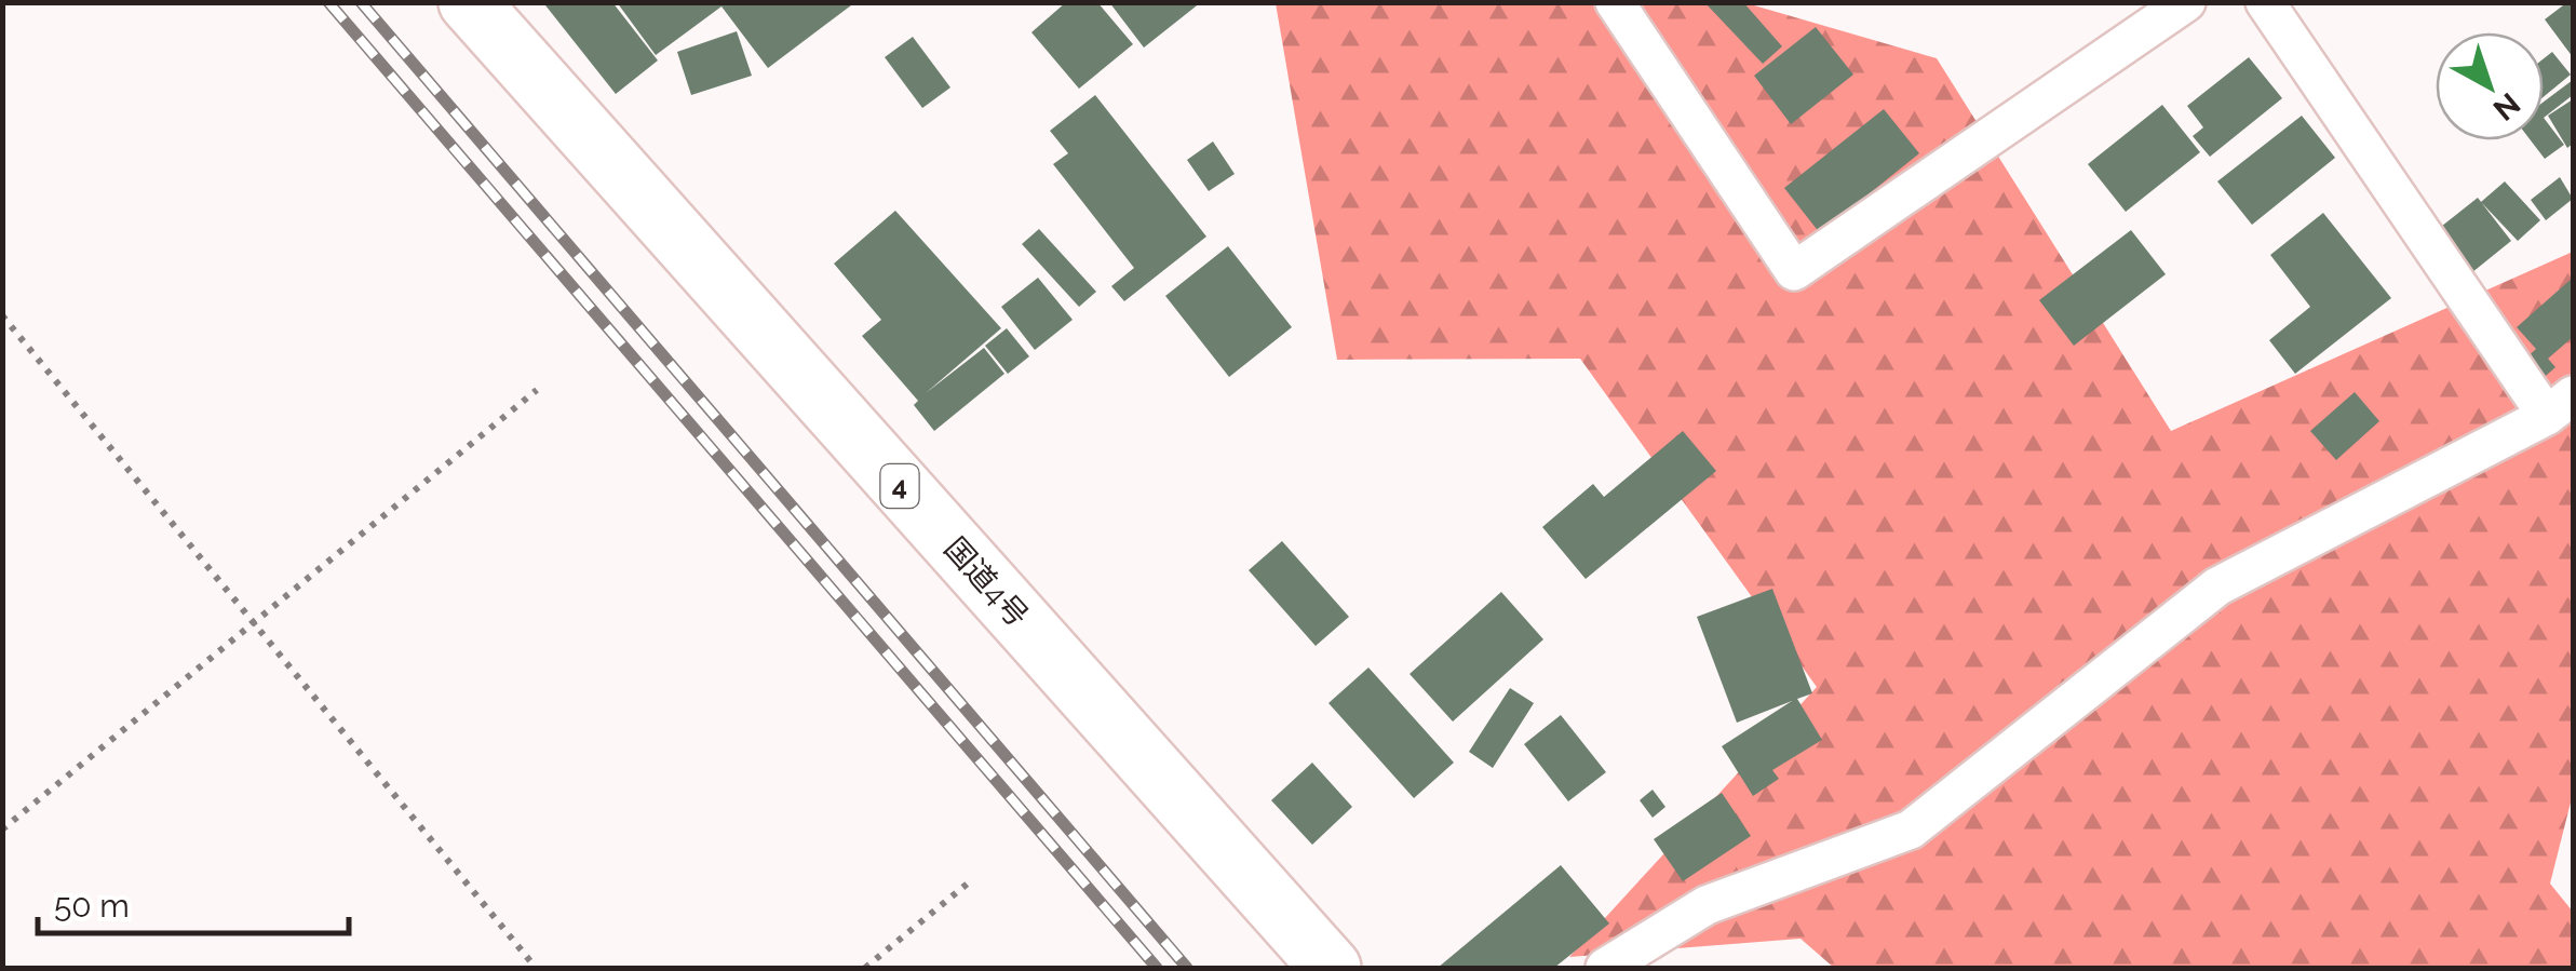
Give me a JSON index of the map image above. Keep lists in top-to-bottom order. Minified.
{"streets":{"highway":["4","国道4号"]},"scale_bar":"50 m","north":"bottom right"}
